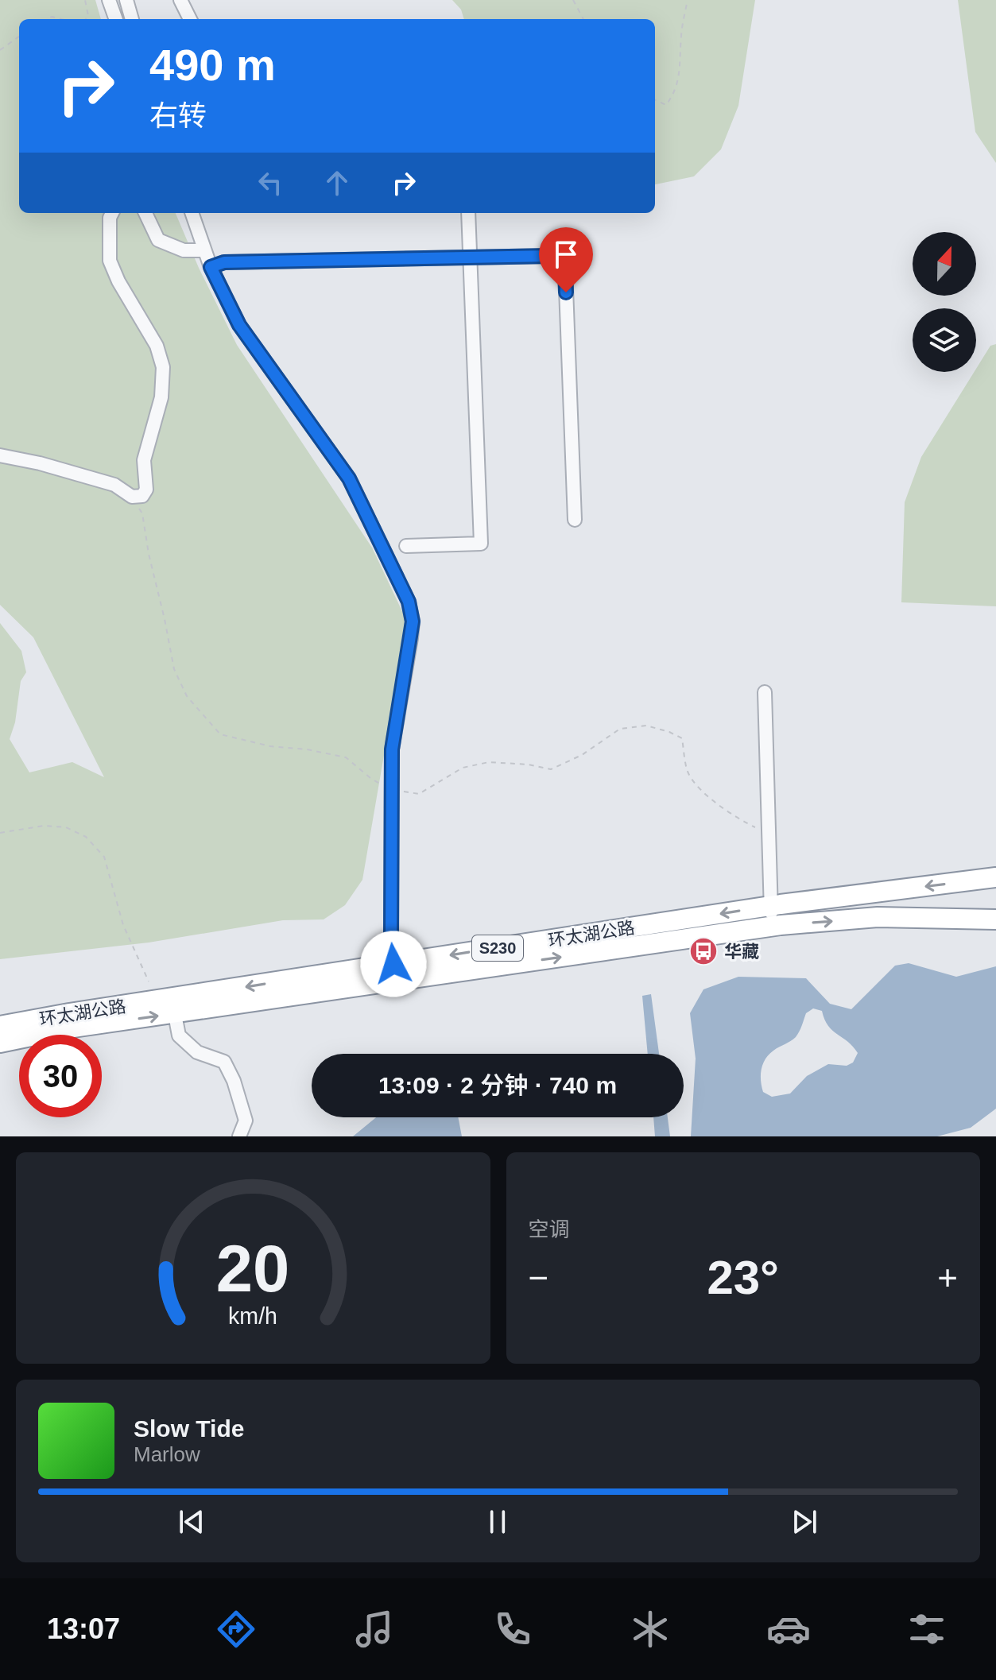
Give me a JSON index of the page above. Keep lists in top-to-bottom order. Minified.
{"streets":{"highway":["环太湖公路","S230"]},"places":{"bus stop":["华藏"]},"north":"top","page":{"turn":["490 m","右转"],"limit":"30","trip":"13:09 · 2 分钟 · 740 m","tile":"空调","heat":["−","23°","+"],"song":["Slow Tide","Marlow"],"tabs":"13:07","gauge":["20","km/h"]}}
